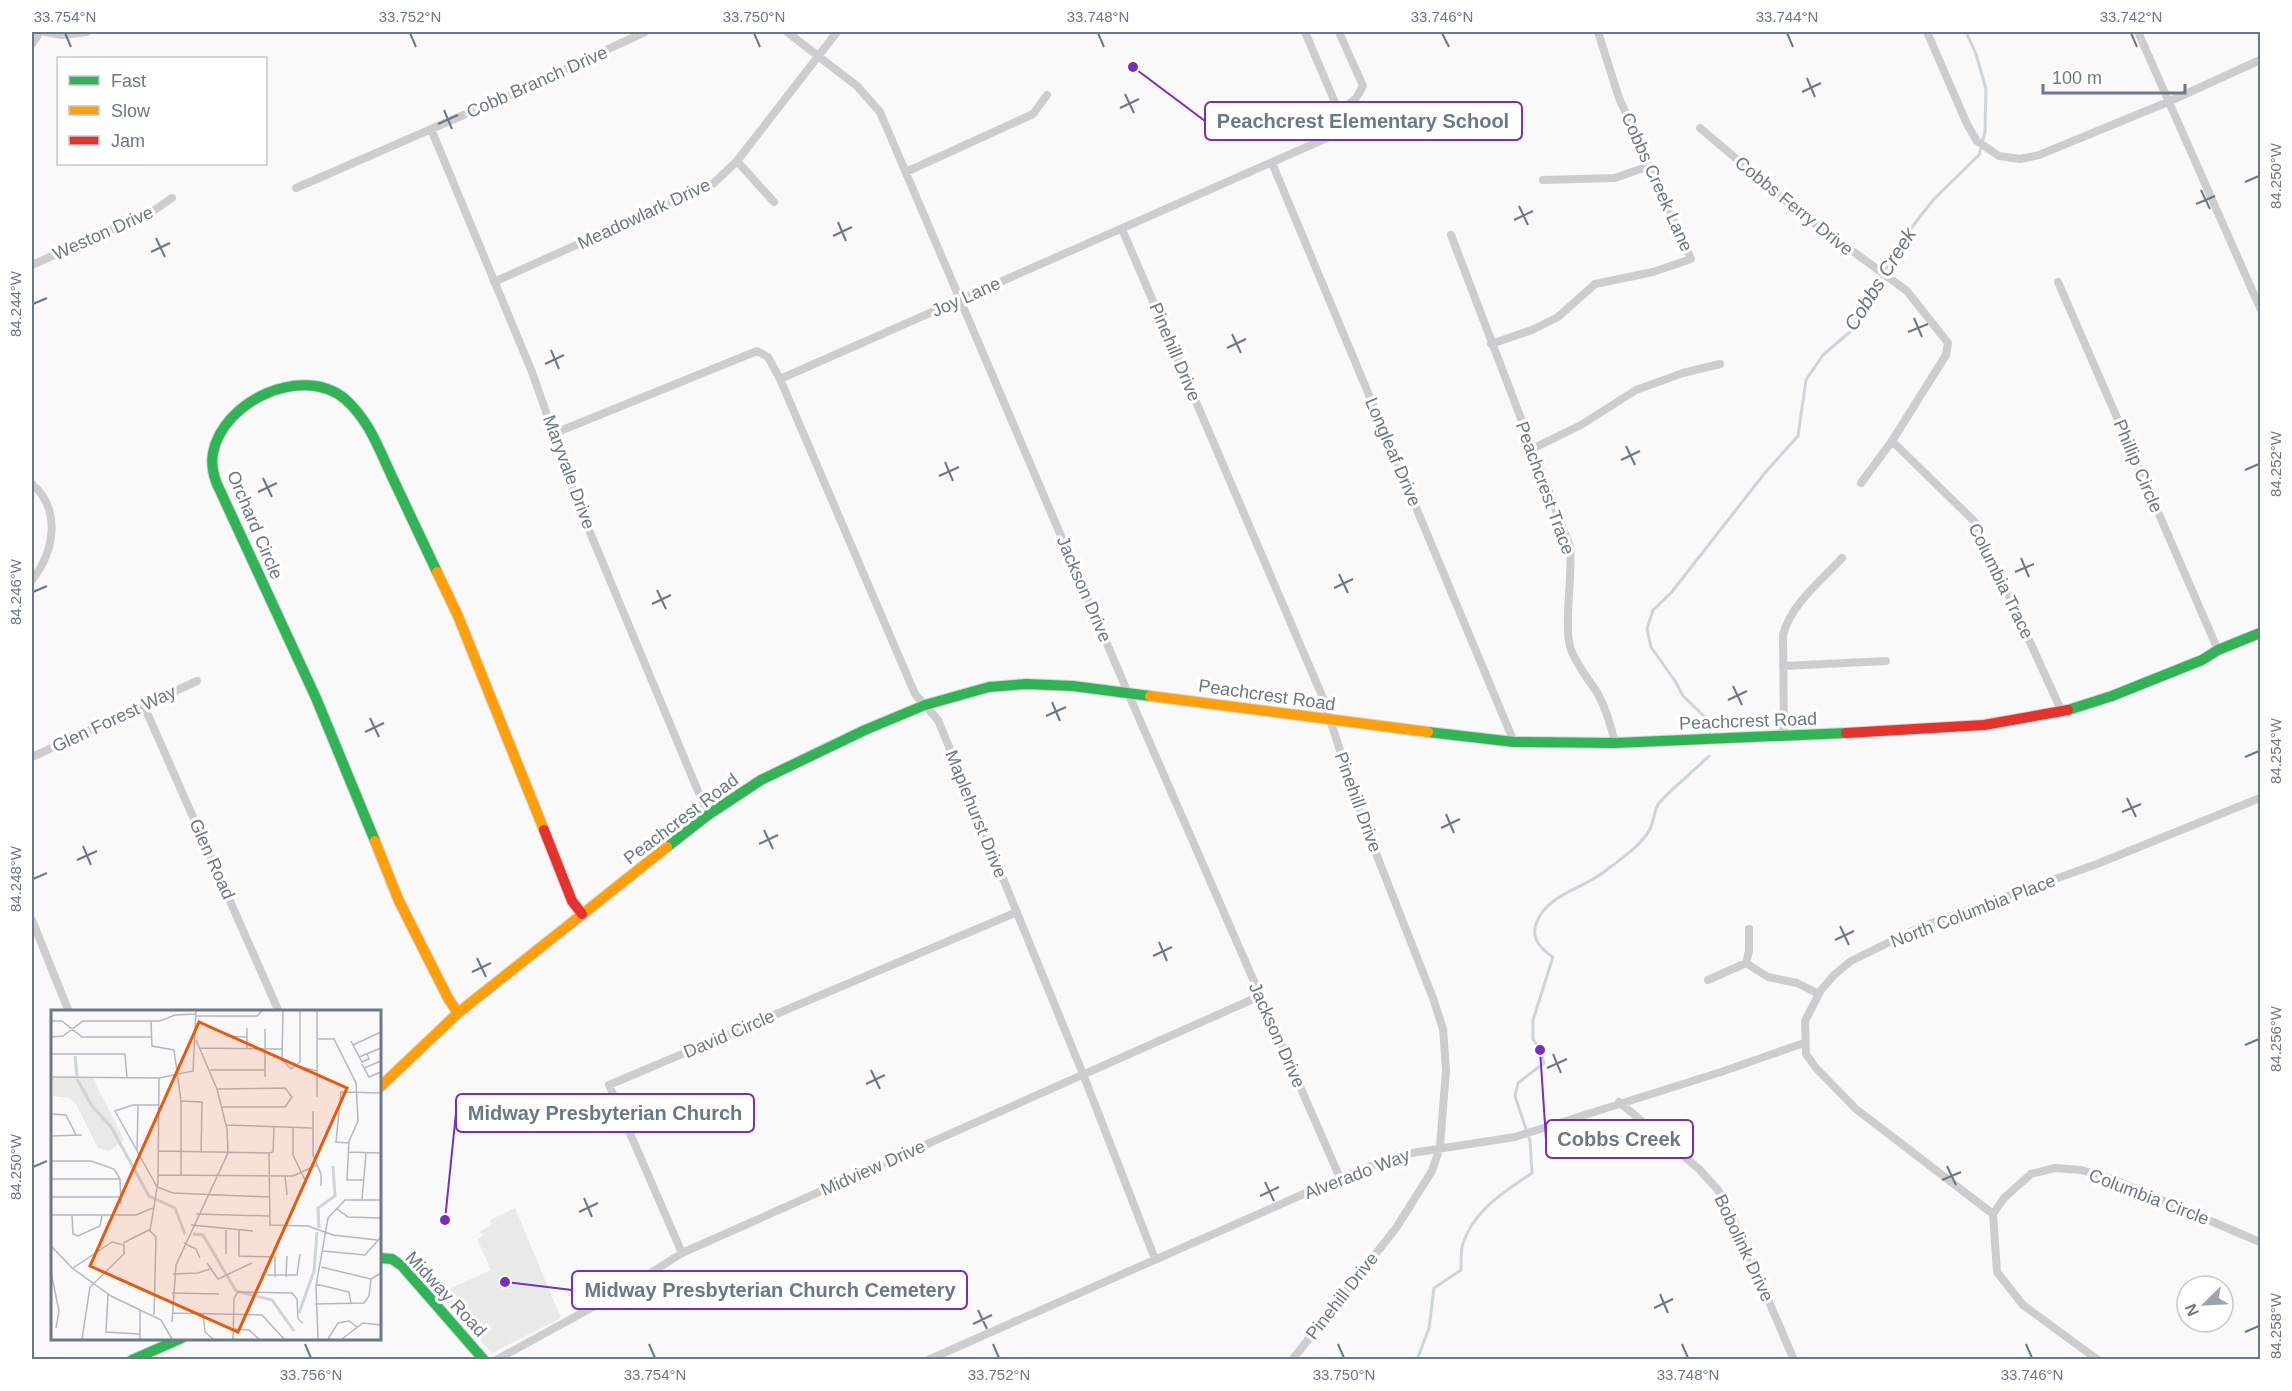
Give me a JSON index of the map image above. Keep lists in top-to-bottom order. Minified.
{"streets":{"street":["Cobb Branch Drive","Cobbs Creek Lane","Cobbs Ferry Drive","Meadowlark Drive","Weston Drive","Joy Lane","Pinehill Drive","Longleaf Drive","Phillip Circle","Maryvale Drive","Peachcrest Trace","Orchard Circle","Columbia Trace","Jackson Drive","Peachcrest Road","Glen Forest Way","Maplehurst Drive","Glen Road","North Columbia Place","David Circle","Midview Drive","Alverado Way","Columbia Circle","Bobolink Drive","Midway Road"]},"crossings":[["Cobb Branch Drive","Maryvale Drive"],["Cobbs Creek Lane","Peachcrest Trace"],["Cobbs Ferry Drive","Columbia Trace"],["Meadowlark Drive","Maryvale Drive"],["Meadowlark Drive","Jackson Drive"],["Joy Lane","Pinehill Drive"],["Joy Lane","Longleaf Drive"],["Joy Lane","Jackson Drive"],["Joy Lane","Maplehurst Drive"],["Pinehill Drive","Peachcrest Road"],["Pinehill Drive","Alverado Way"],["Longleaf Drive","Peachcrest Road"],["Phillip Circle","Peachcrest Road"],["Maryvale Drive","Peachcrest Road"],["Peachcrest Trace","Peachcrest Road"],["Orchard Circle","Peachcrest Road"],["Columbia Trace","Peachcrest Road"],["Jackson Drive","Peachcrest Road"],["Jackson Drive","Midview Drive"],["Jackson Drive","Alverado Way"],["Peachcrest Road","Maplehurst Drive"],["Glen Forest Way","Glen Road"],["Maplehurst Drive","David Circle"],["Maplehurst Drive","Midview Drive"],["Maplehurst Drive","Alverado Way"],["North Columbia Place","Alverado Way"],["David Circle","Midview Drive"],["Alverado Way","Bobolink Drive"]],"water":["Cobbs Creek"],"places":["Peachcrest Elementary School","Cobbs Creek","Midway Presbyterian Church","Midway Presbyterian Church Cemetery"],"legend":["Fast","Slow","Jam"],"scale_bar":"100 m","north":"bottom left","coordinates":["33.754°N","33.752°N","33.750°N","33.748°N","33.746°N","33.744°N","33.742°N","84.250°W","84.244°W","84.252°W","84.246°W","84.254°W","84.248°W","84.256°W","84.258°W","33.756°N"]}
